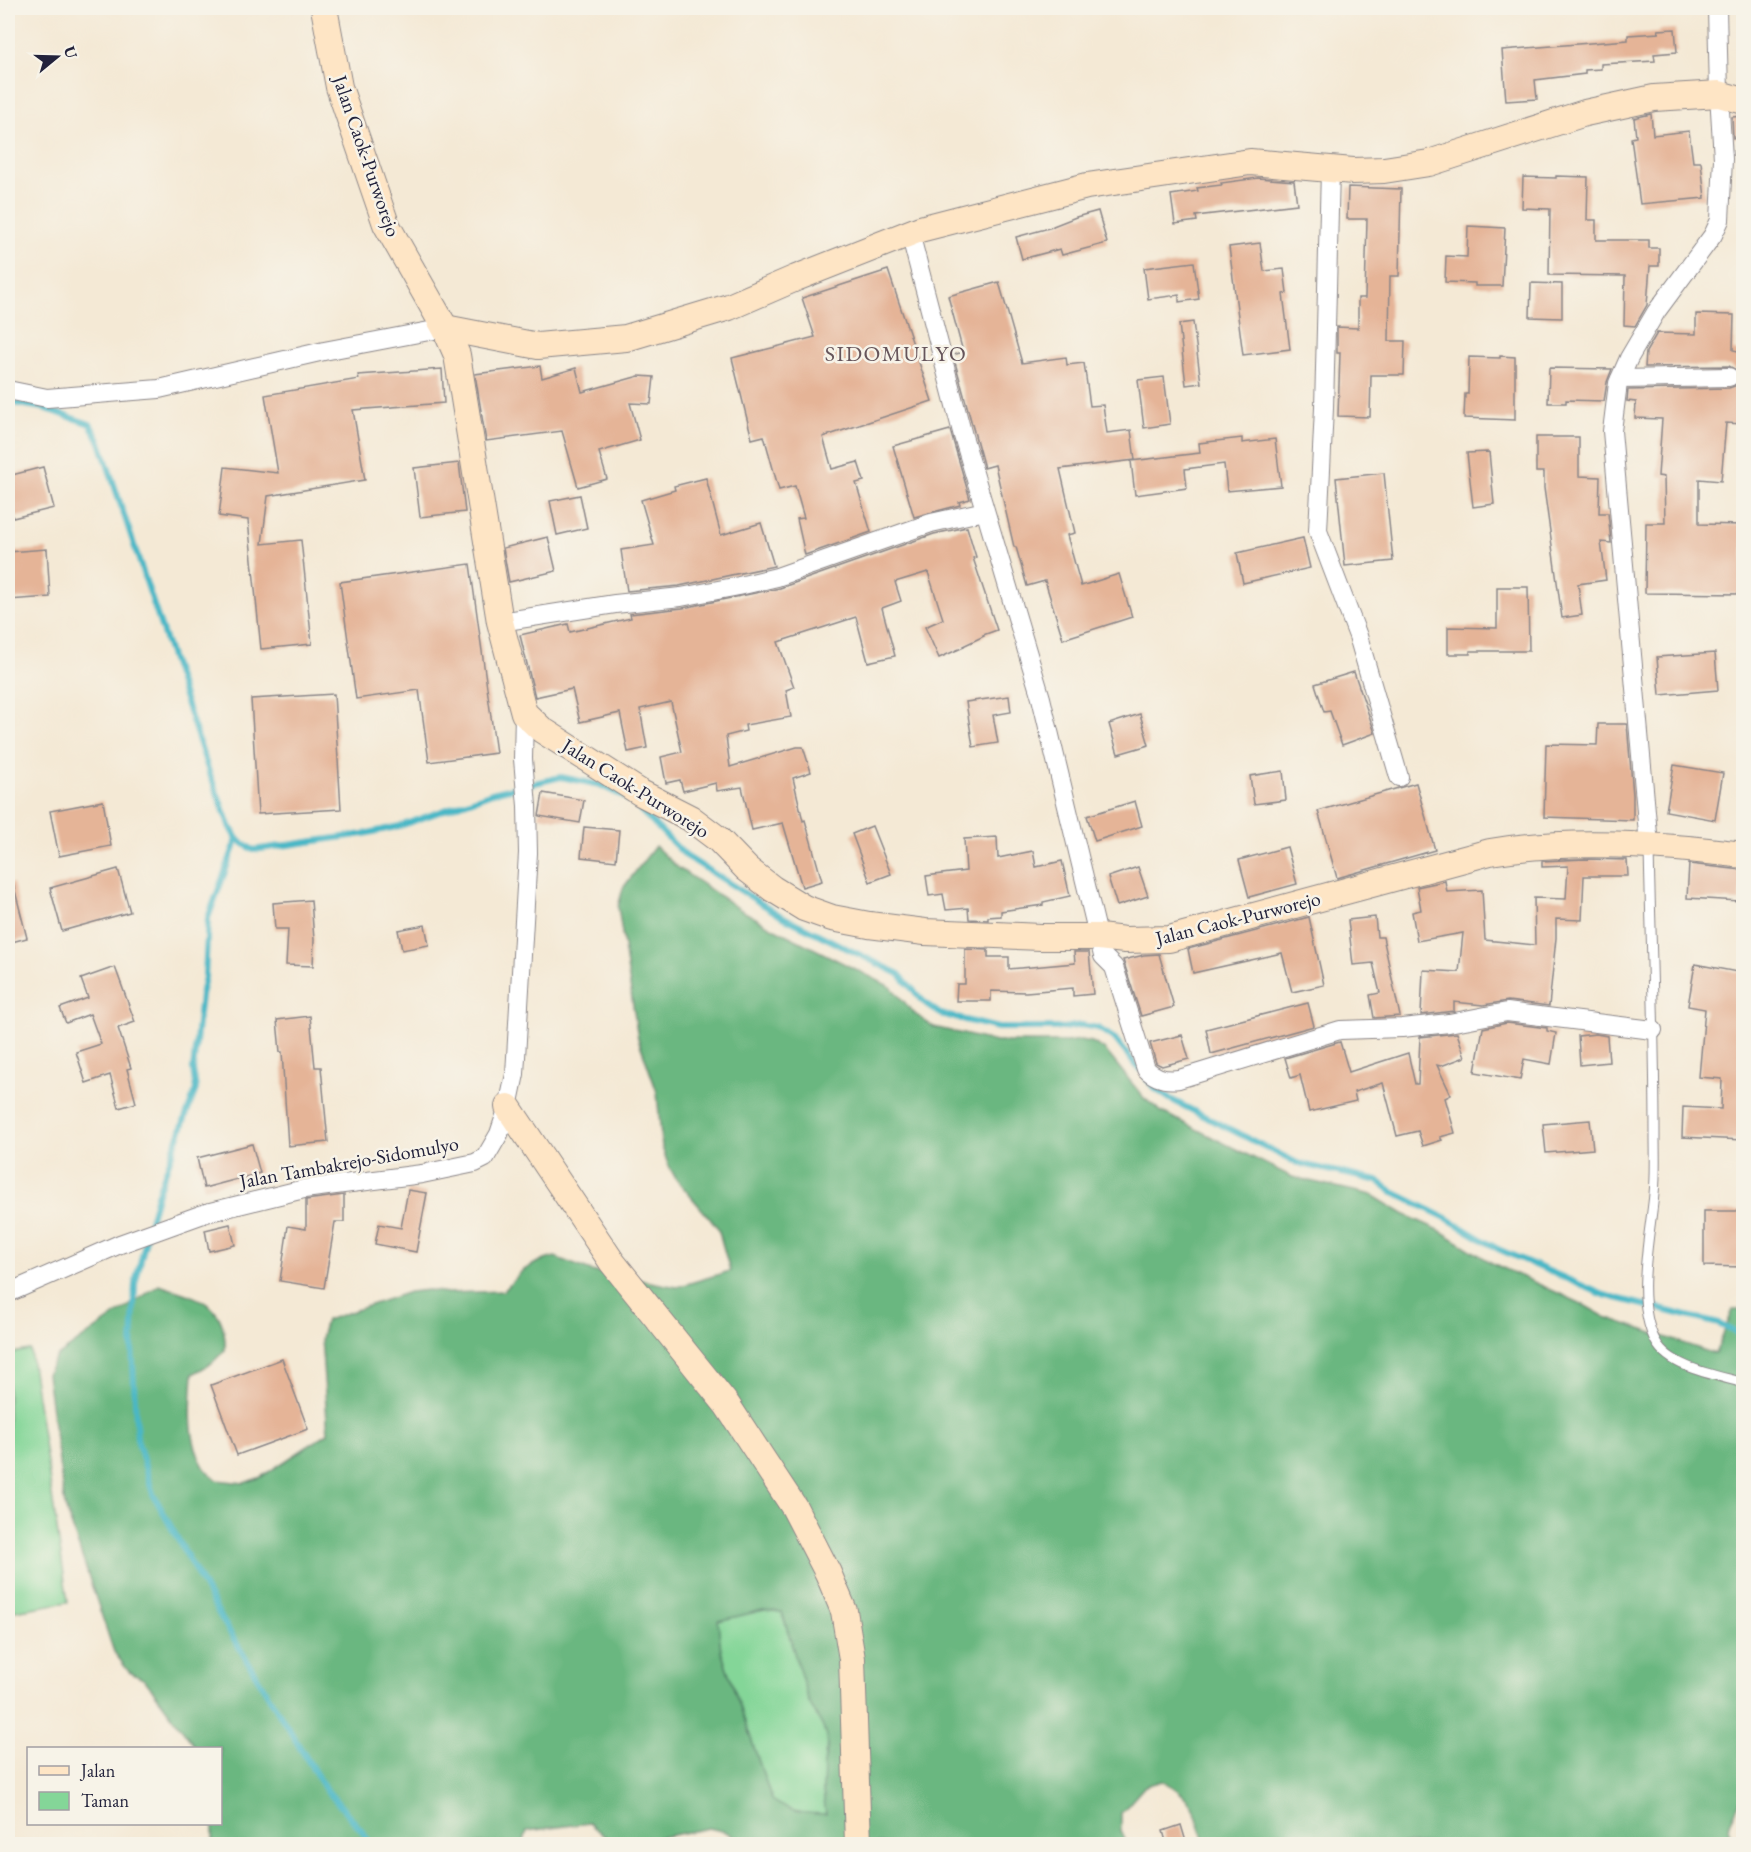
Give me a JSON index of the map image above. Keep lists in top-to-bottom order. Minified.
{"streets":{"street":["Jalan Caok-Purworejo","Jalan Tambakrejo-Sidomulyo"]},"crossings":[["Jalan Caok-Purworejo","Jalan Tambakrejo-Sidomulyo"]],"districts":["SIDOMULYO"],"legend":["Jalan","Taman"],"north":"right"}
